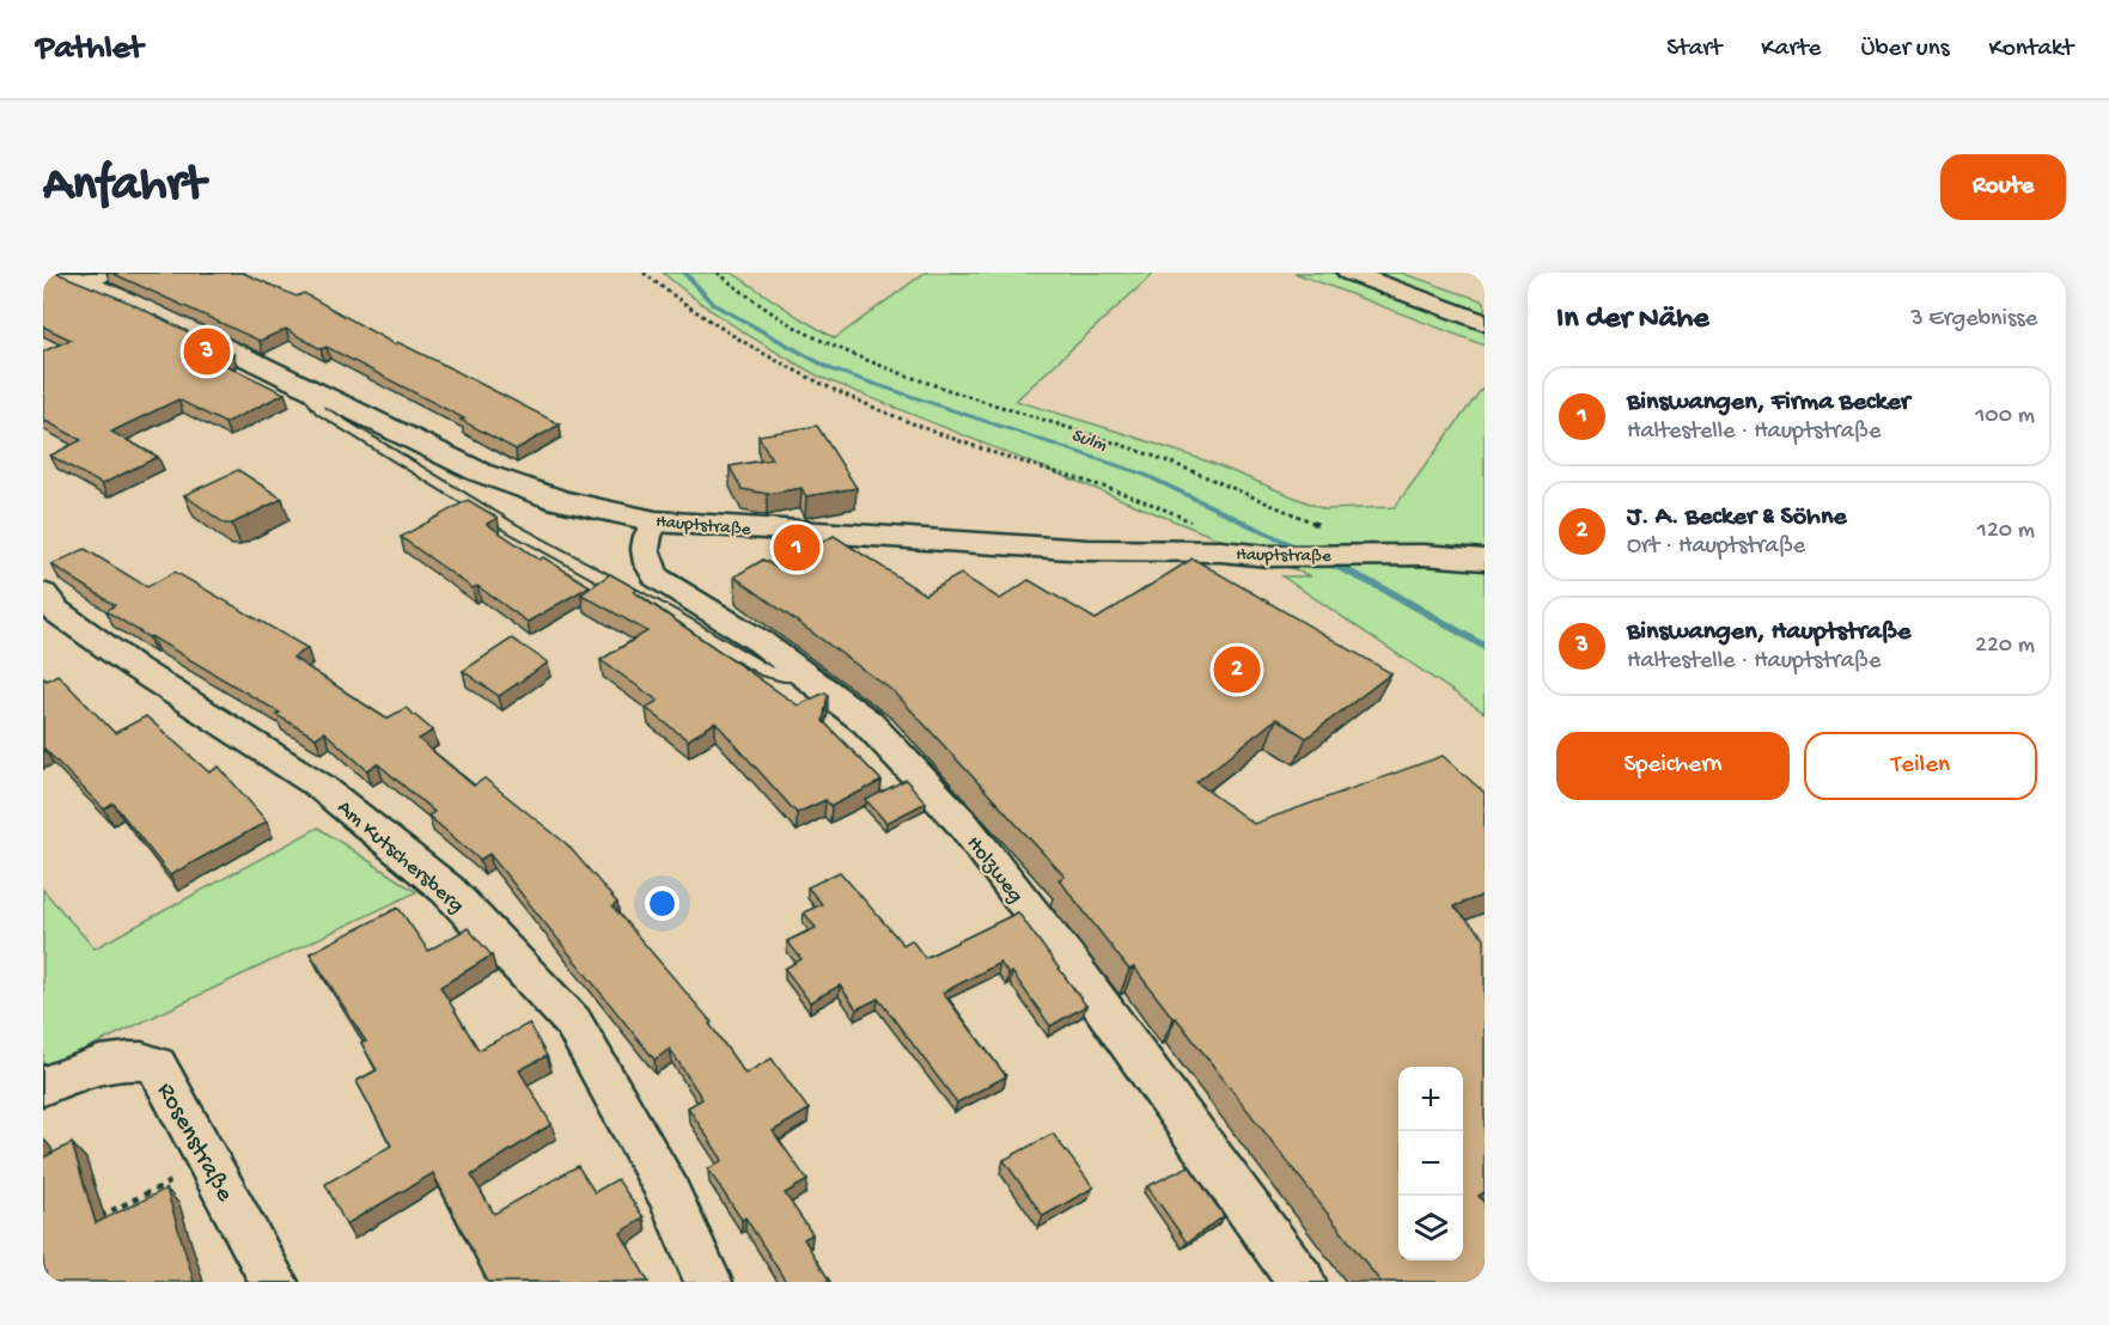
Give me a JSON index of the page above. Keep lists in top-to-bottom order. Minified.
{"streets":{"street":["Hauptstraße","Am Kutschersberg","Holzweg","Rosenstraße"]},"crossings":[["Hauptstraße","Holzweg"]],"water":["Sulm"],"page":{"header":"Pathlet","nav":["Start","Karte","Über uns","Kontakt"],"buttons":["Route",["Speichern","Teilen"]],"title":"Anfahrt","heading":["In der Nähe","3 Ergebnisse"],"pins":["3","1","2"],"list":[{"mark":"1","name":"Binswangen, Firma Becker","note":"Haltestelle · Hauptstraße","value":"100 m"},{"mark":"2","name":"J. A. Becker & Söhne","note":"Ort · Hauptstraße","value":"120 m"},{"mark":"3","name":"Binswangen, Hauptstraße","note":"Haltestelle · Hauptstraße","value":"220 m"}],"map_buttons":["+","−"]}}
